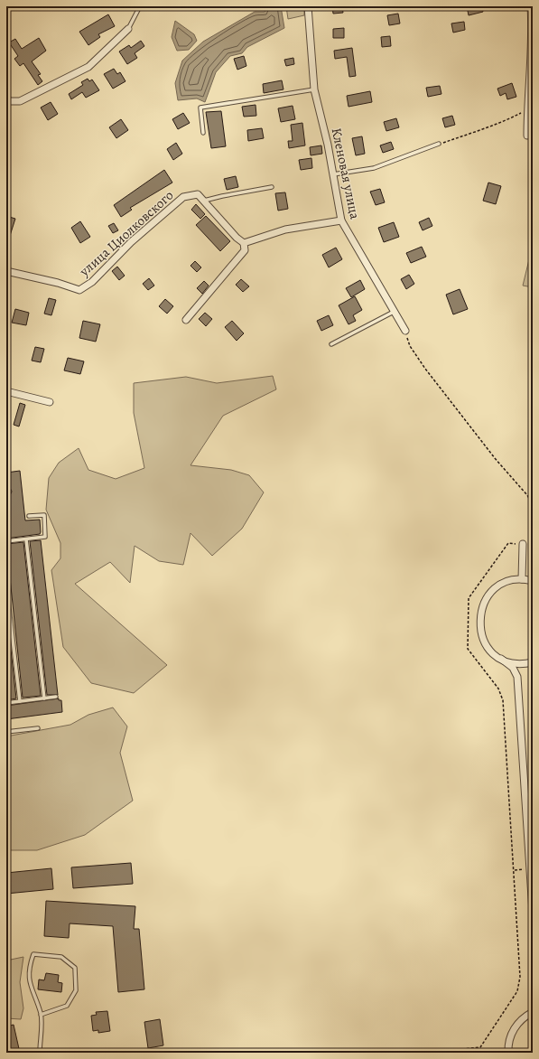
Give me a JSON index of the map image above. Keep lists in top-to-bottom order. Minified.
{"streets":{"street":["Кленовая улица","улица Циолковского"]}}
